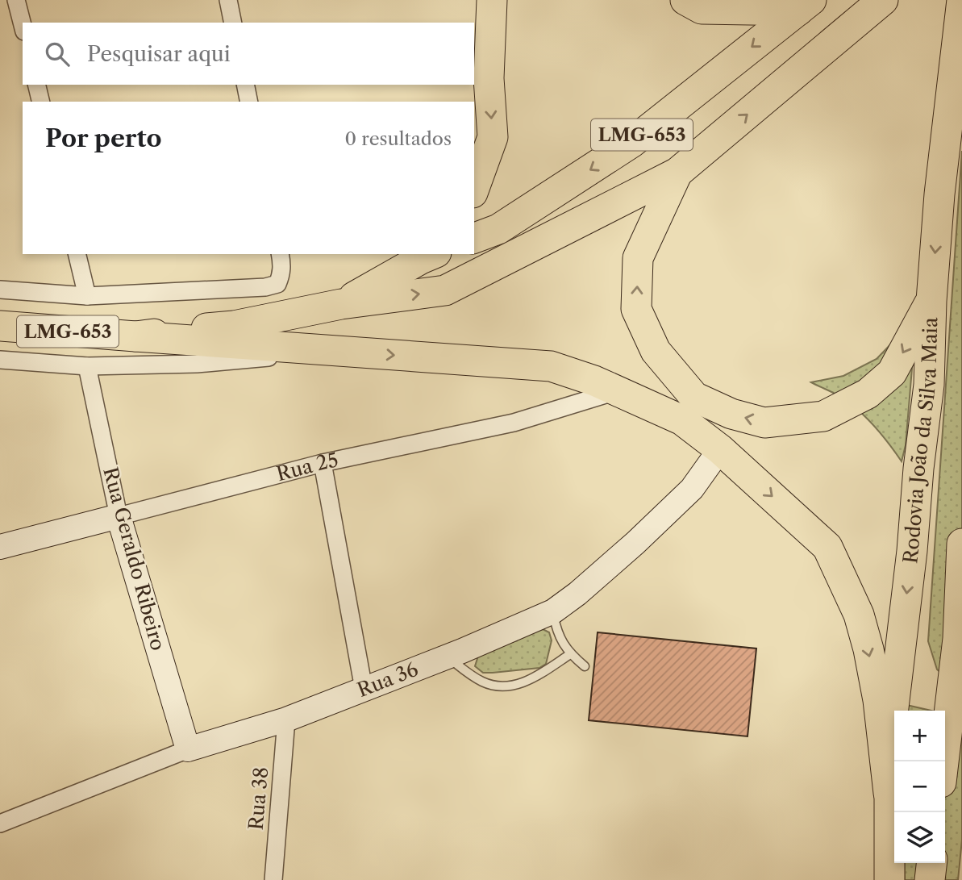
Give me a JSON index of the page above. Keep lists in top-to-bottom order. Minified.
{"streets":{"highway":["LMG-653","Rodovia João da Silva Maia"],"street":["Rua 25","Rua Geraldo Ribeiro","Rua 36","Rua 38"]},"crossings":[["Rua 25","Rua Geraldo Ribeiro"],["Rua Geraldo Ribeiro","Rua 36"],["Rua 36","Rua 38"]],"one_way":["Rodovia João da Silva Maia"],"page":{"search":"Pesquisar aqui","heading":["Por perto","0 resultados"],"map_buttons":["+","−"]}}
